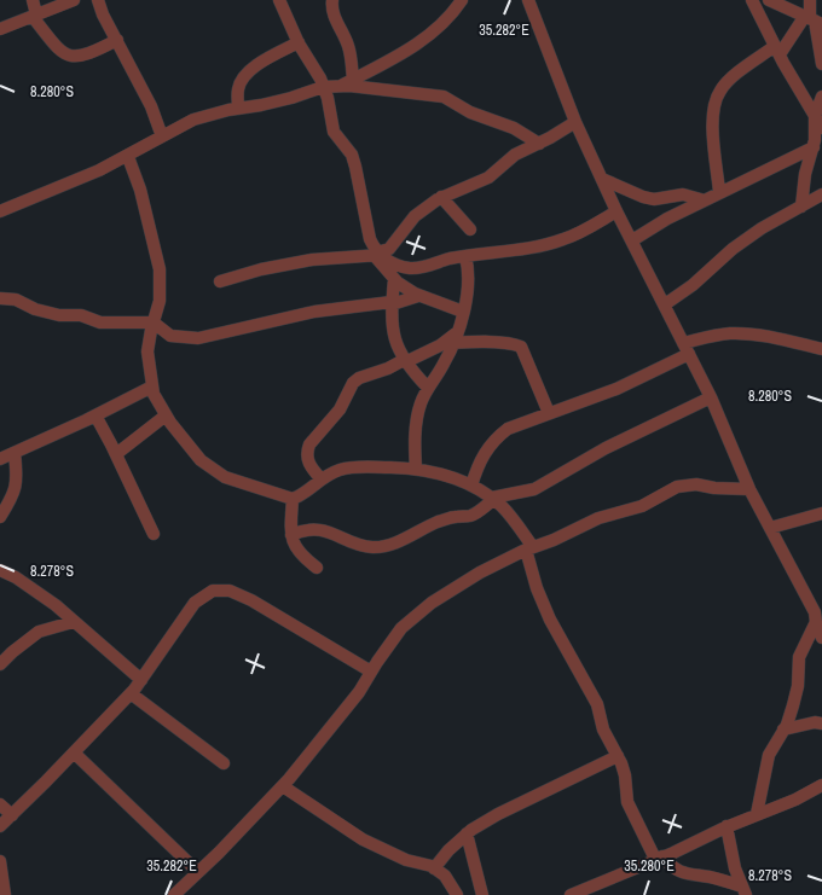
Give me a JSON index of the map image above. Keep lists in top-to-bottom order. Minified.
{"coordinates":["35.282°E","8.280°S","8.278°S","35.280°E"]}
